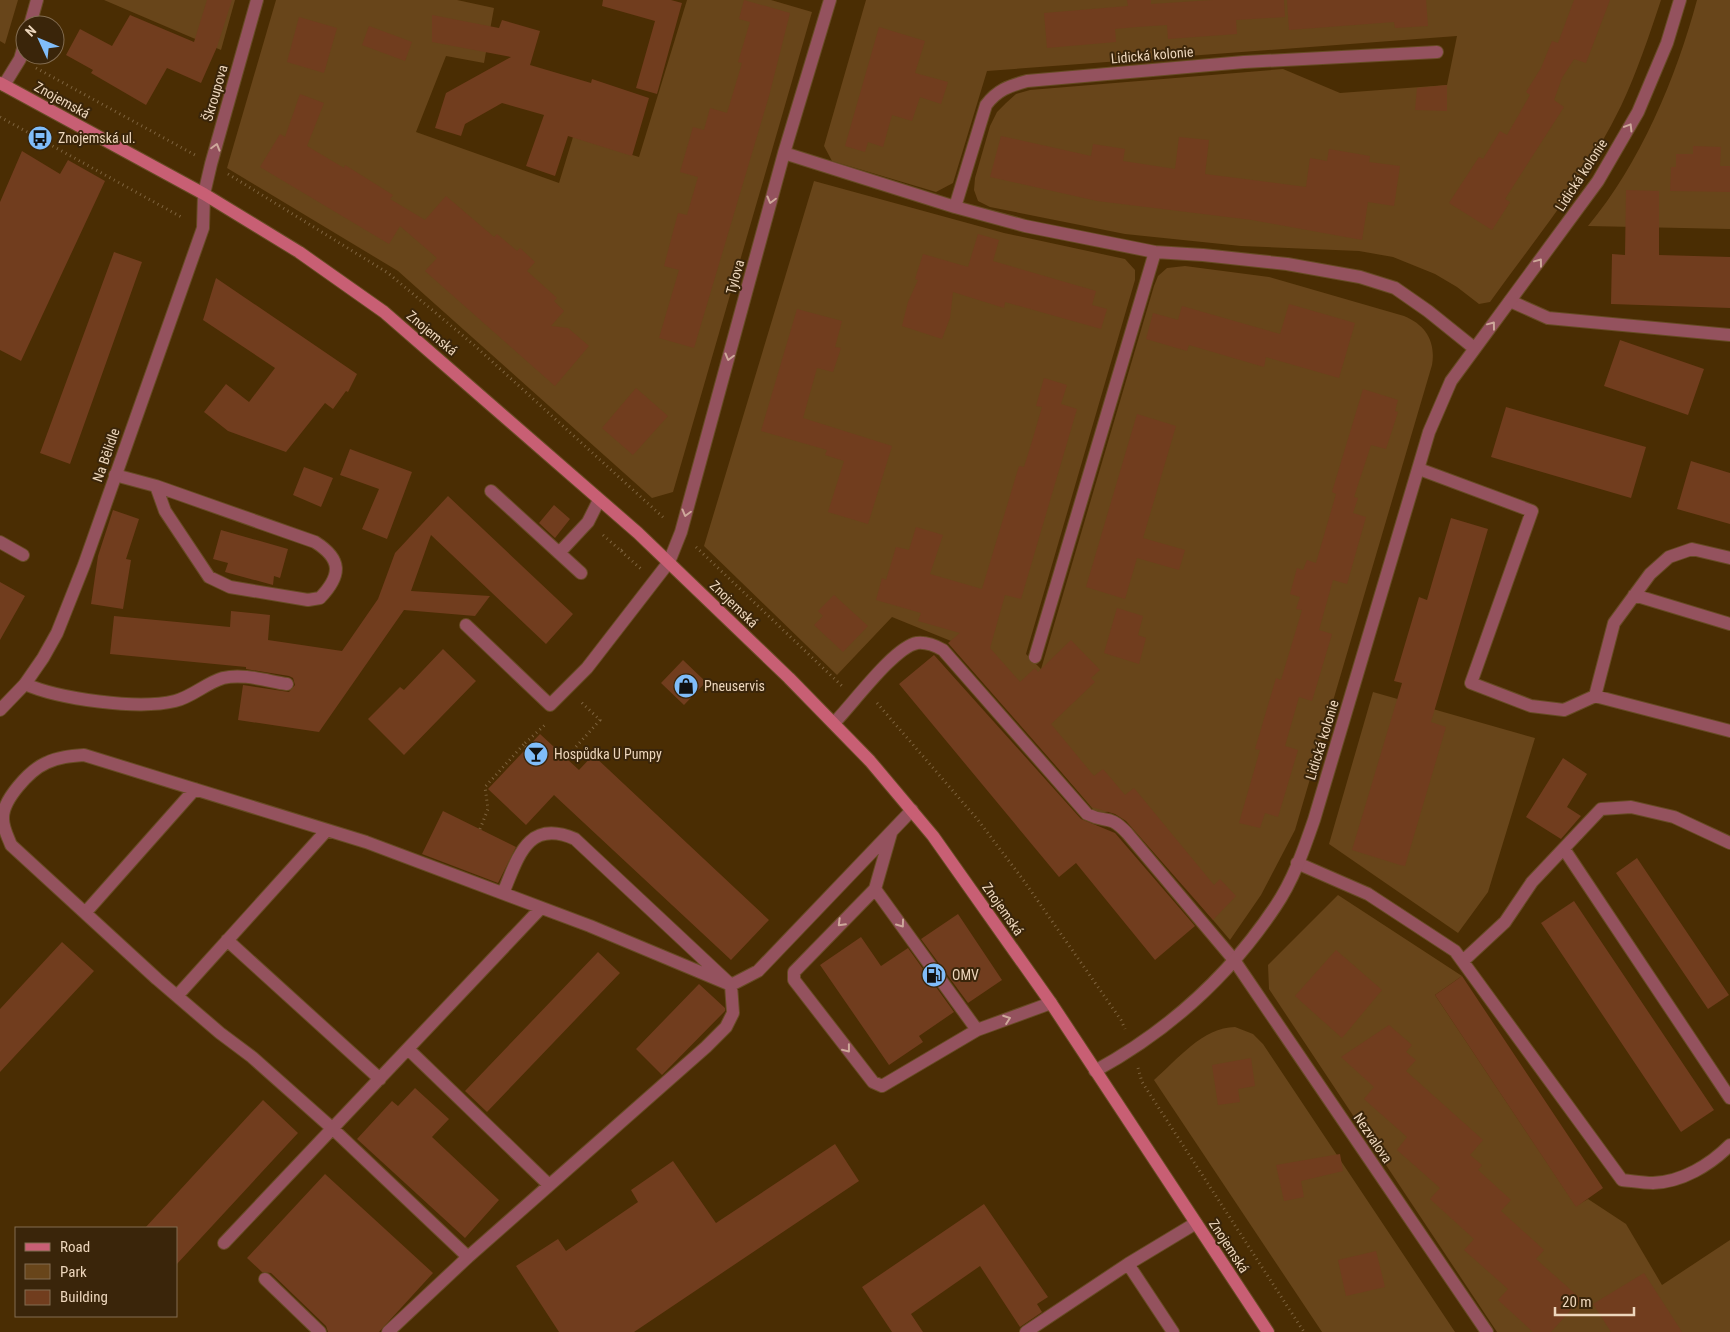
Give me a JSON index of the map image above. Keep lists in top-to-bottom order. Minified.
{"streets":{"main road":["Znojemská"],"street":["Lidická kolonie","Škroupova","Tylova","Na Bělidle","Nezvalova"]},"crossings":[["Lidická kolonie","Znojemská"],["Lidická kolonie","Nezvalova"],["Škroupova","Znojemská"],["Škroupova","Na Bělidle"],["Znojemská","Tylova"],["Znojemská","Na Bělidle"],["Znojemská","Nezvalova"]],"one_way":["Škroupova","Tylova"],"places":{"bus stop":["Znojemská ul."],"shop":["Pneuservis"],"bar":["Hospůdka U Pumpy"],"fuel station":["OMV"]},"legend":["Road","Park","Building"],"scale_bar":"20 m","north":"top left"}
